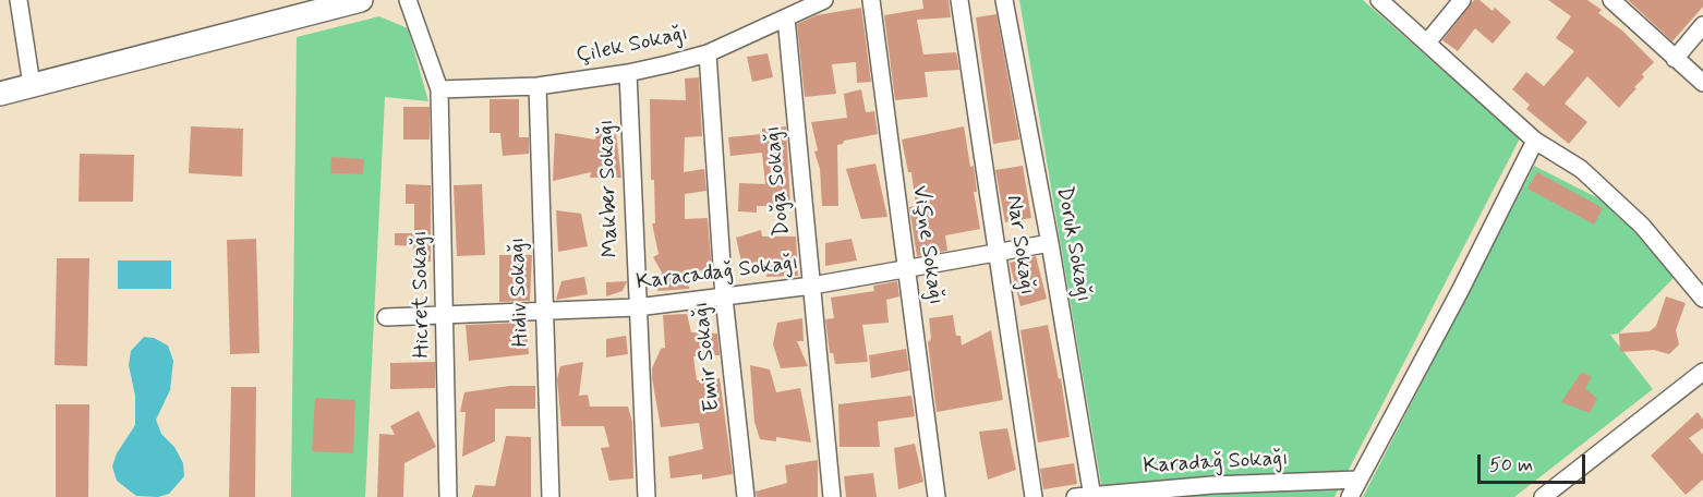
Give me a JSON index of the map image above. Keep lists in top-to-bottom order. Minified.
{"streets":{"street":["Çilek Sokağı","Doğa Sokağı","Makber Sokağı","Doruk Sokağı","Vişne Sokağı","Nar Sokağı","Karacadağ Sokağı","Hidiv Sokağı","Hicret Sokağı","Emir Sokağı","Karadağ Sokağı"]},"crossings":[["Çilek Sokağı","Doğa Sokağı"],["Çilek Sokağı","Makber Sokağı"],["Çilek Sokağı","Hidiv Sokağı"],["Çilek Sokağı","Hicret Sokağı"],["Çilek Sokağı","Emir Sokağı"],["Doğa Sokağı","Karacadağ Sokağı"],["Makber Sokağı","Karacadağ Sokağı"],["Doruk Sokağı","Karacadağ Sokağı"],["Doruk Sokağı","Karadağ Sokağı"],["Vişne Sokağı","Karacadağ Sokağı"],["Nar Sokağı","Karacadağ Sokağı"],["Karacadağ Sokağı","Hidiv Sokağı"],["Karacadağ Sokağı","Hicret Sokağı"],["Karacadağ Sokağı","Emir Sokağı"]],"scale_bar":"50 m"}
